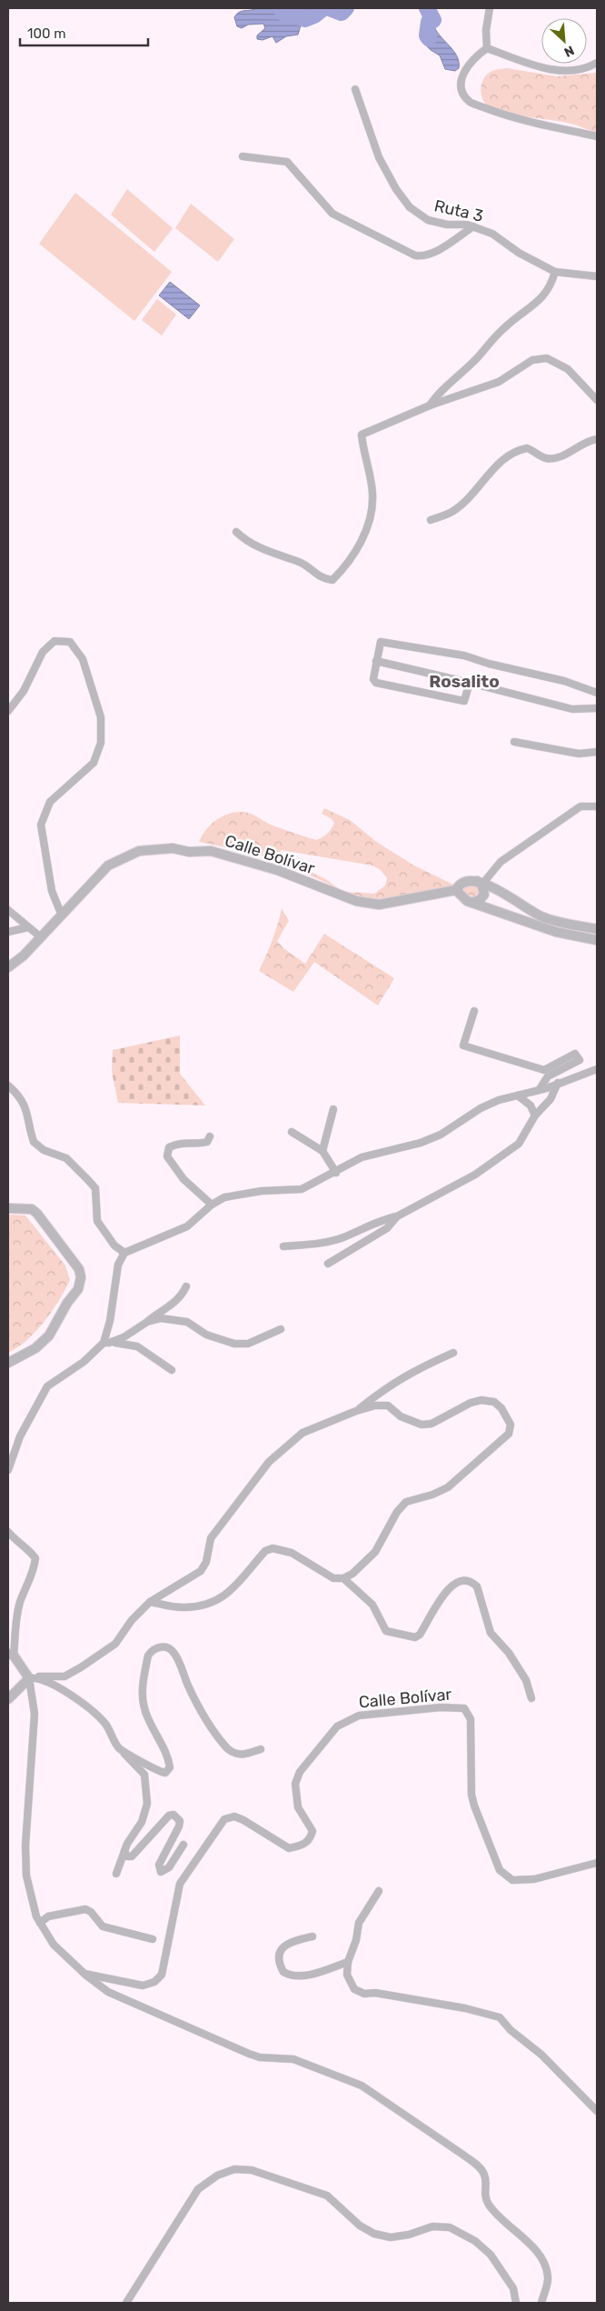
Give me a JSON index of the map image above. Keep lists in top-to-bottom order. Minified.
{"streets":{"street":["Ruta 3","Calle Bolívar"]},"districts":["Rosalito"],"scale_bar":"100 m","north":"bottom right"}
